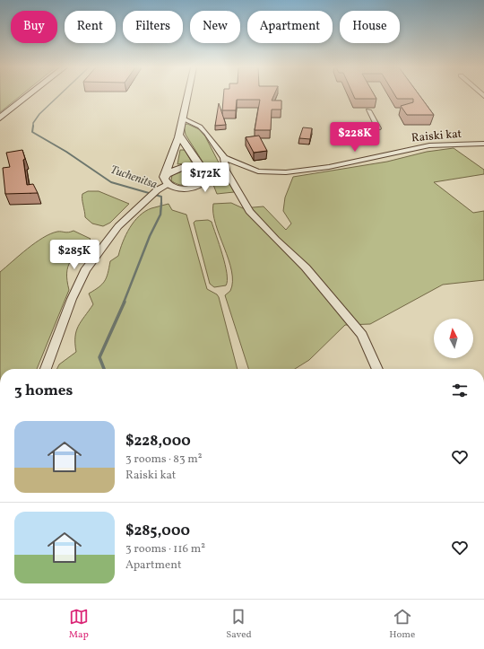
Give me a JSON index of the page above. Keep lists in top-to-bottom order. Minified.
{"streets":{"street":["Raiski kat"]},"water":["Tuchenitsa"],"north":"top","page":{"chip":["Buy","Rent","Filters","New","Apartment","House"],"price":["$228K","$172K","$285K"],"heading":"3 homes","list":[{"name":"$228,000","note":"3 rooms · 83 m² · Raiski kat"},{"name":"$285,000","note":"3 rooms · 116 m² · Apartment"}],"tabs":["Map","Saved","Home"]}}
